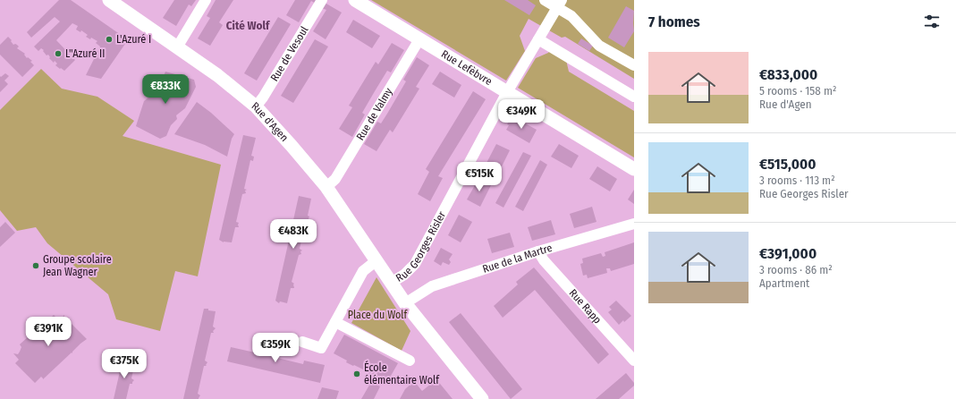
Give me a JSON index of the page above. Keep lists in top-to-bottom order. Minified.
{"streets":{"main road":["Rue Lefèbvre","Rue d'Agen"],"street":["Rue de Vesoul","Rue de Valmy","Rue Georges Risler","Rue de la Martre","Rue Rapp"]},"crossings":[["Rue de Vesoul","Rue d'Agen"],["Rue Lefèbvre","Rue de Valmy"],["Rue Lefèbvre","Rue Georges Risler"],["Rue de Valmy","Rue d'Agen"],["Rue d'Agen","Rue Georges Risler"],["Rue d'Agen","Rue de la Martre"],["Rue de la Martre","Rue Rapp"]],"districts":["Cité Wolf"],"parks":["Place du Wolf"],"places":["L'Azuré I","L\"Azuré II","Groupe scolaire Jean Wagner","École élémentaire Wolf"],"page":{"heading":"7 homes","list":[{"name":"€833,000","note":"5 rooms · 158 m² · Rue d'Agen"},{"name":"€515,000","note":"3 rooms · 113 m² · Rue Georges Risler"},{"name":"€391,000","note":"3 rooms · 86 m² · Apartment"}],"price":["€833K","€349K","€515K","€483K","€391K","€359K","€375K"]}}
